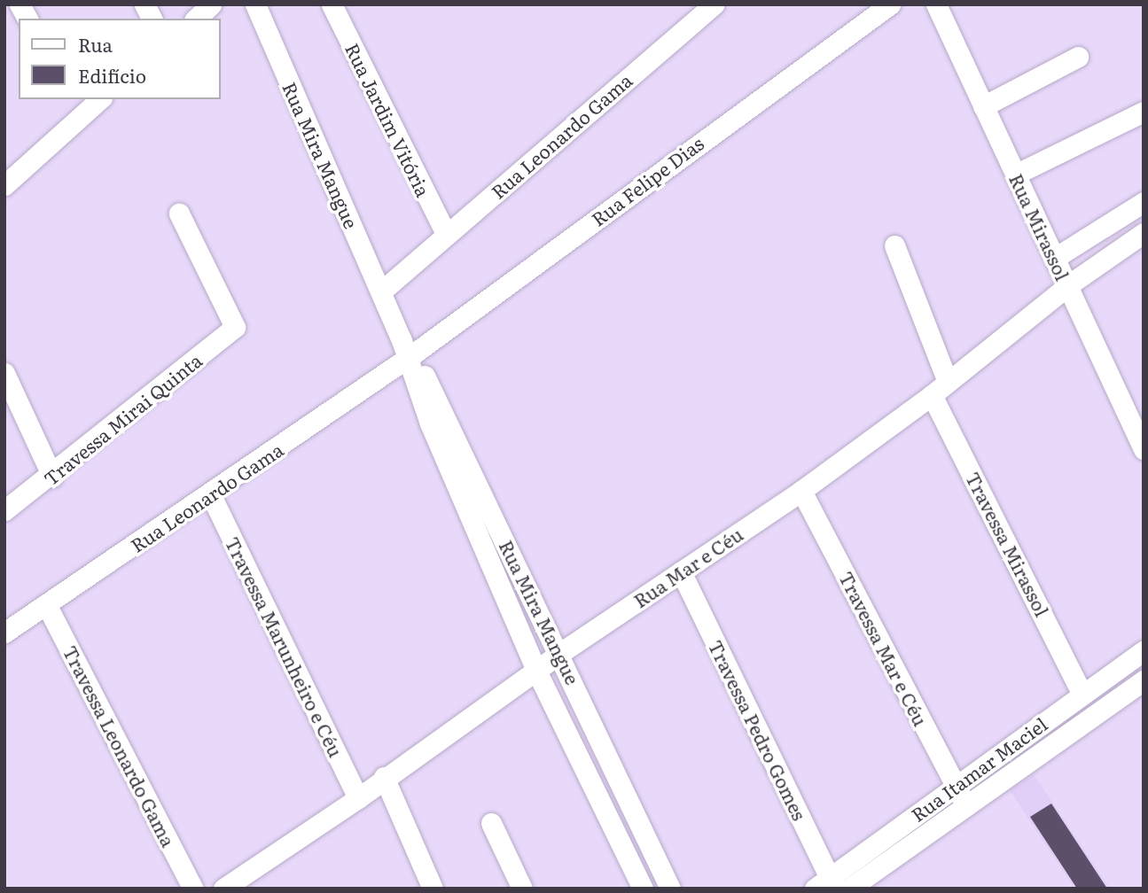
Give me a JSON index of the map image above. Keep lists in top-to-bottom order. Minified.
{"streets":{"street":["Rua Jardim Vitória","Rua Leonardo Gama","Rua Mira Mangue","Rua Felipe Dias","Rua Mirassol","Travessa Mirai Quinta","Travessa Mirassol","Rua Mar e Céu","Travessa Marunheiro e Céu","Travessa Mar e Céu","Travessa Pedro Gomes","Travessa Leonardo Gama","Rua Itamar Maciel"]},"crossings":[["Rua Jardim Vitória","Rua Leonardo Gama"],["Rua Leonardo Gama","Rua Mira Mangue"],["Rua Leonardo Gama","Rua Felipe Dias"],["Rua Leonardo Gama","Travessa Marunheiro e Céu"],["Rua Leonardo Gama","Travessa Leonardo Gama"],["Rua Mira Mangue","Rua Felipe Dias"],["Rua Mira Mangue","Rua Mar e Céu"],["Rua Mirassol","Rua Mar e Céu"],["Travessa Mirassol","Rua Mar e Céu"],["Travessa Mirassol","Rua Itamar Maciel"],["Rua Mar e Céu","Travessa Marunheiro e Céu"],["Rua Mar e Céu","Travessa Mar e Céu"],["Rua Mar e Céu","Travessa Pedro Gomes"],["Travessa Mar e Céu","Rua Itamar Maciel"],["Travessa Pedro Gomes","Rua Itamar Maciel"]],"legend":["Rua","Edifício"]}
